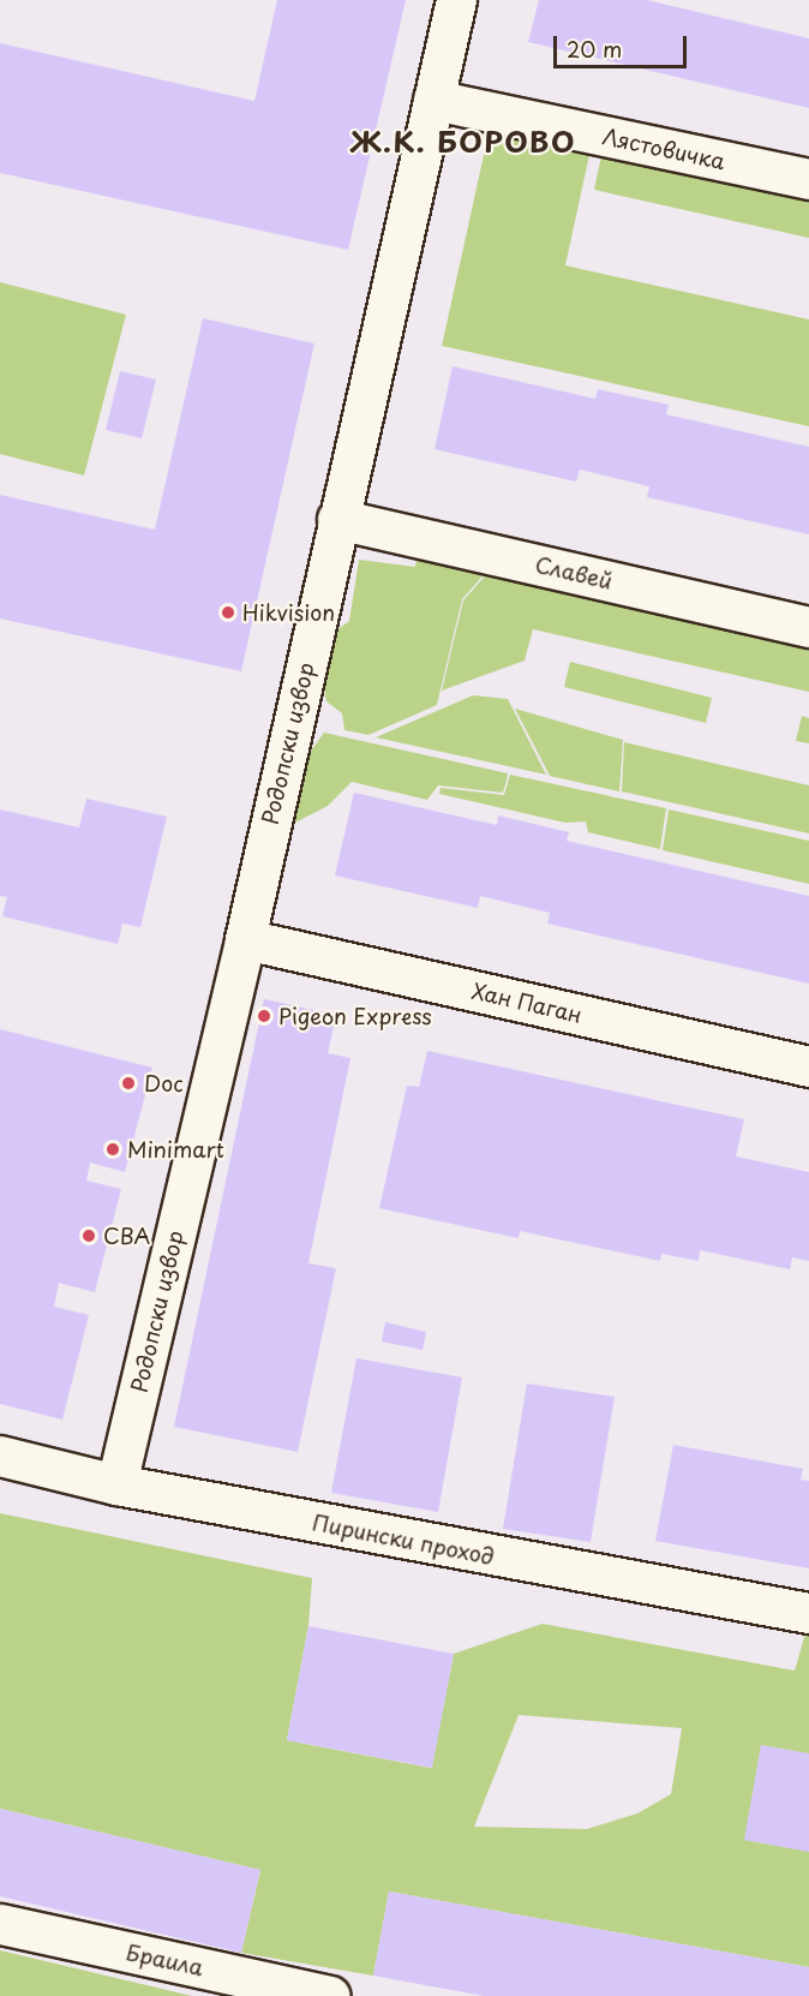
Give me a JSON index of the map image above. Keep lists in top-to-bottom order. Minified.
{"streets":{"street":["Лястовичка","Славей","Родопски извор","Хан Паган","Пирински проход","Браила"]},"crossings":[["Лястовичка","Родопски извор"],["Славей","Родопски извор"],["Родопски извор","Хан Паган"],["Родопски извор","Пирински проход"]],"districts":["Ж.К. БОРОВО"],"places":["Hikvision","Pigeon Express","Doc","Minimart","CBA"],"scale_bar":"20 m"}
